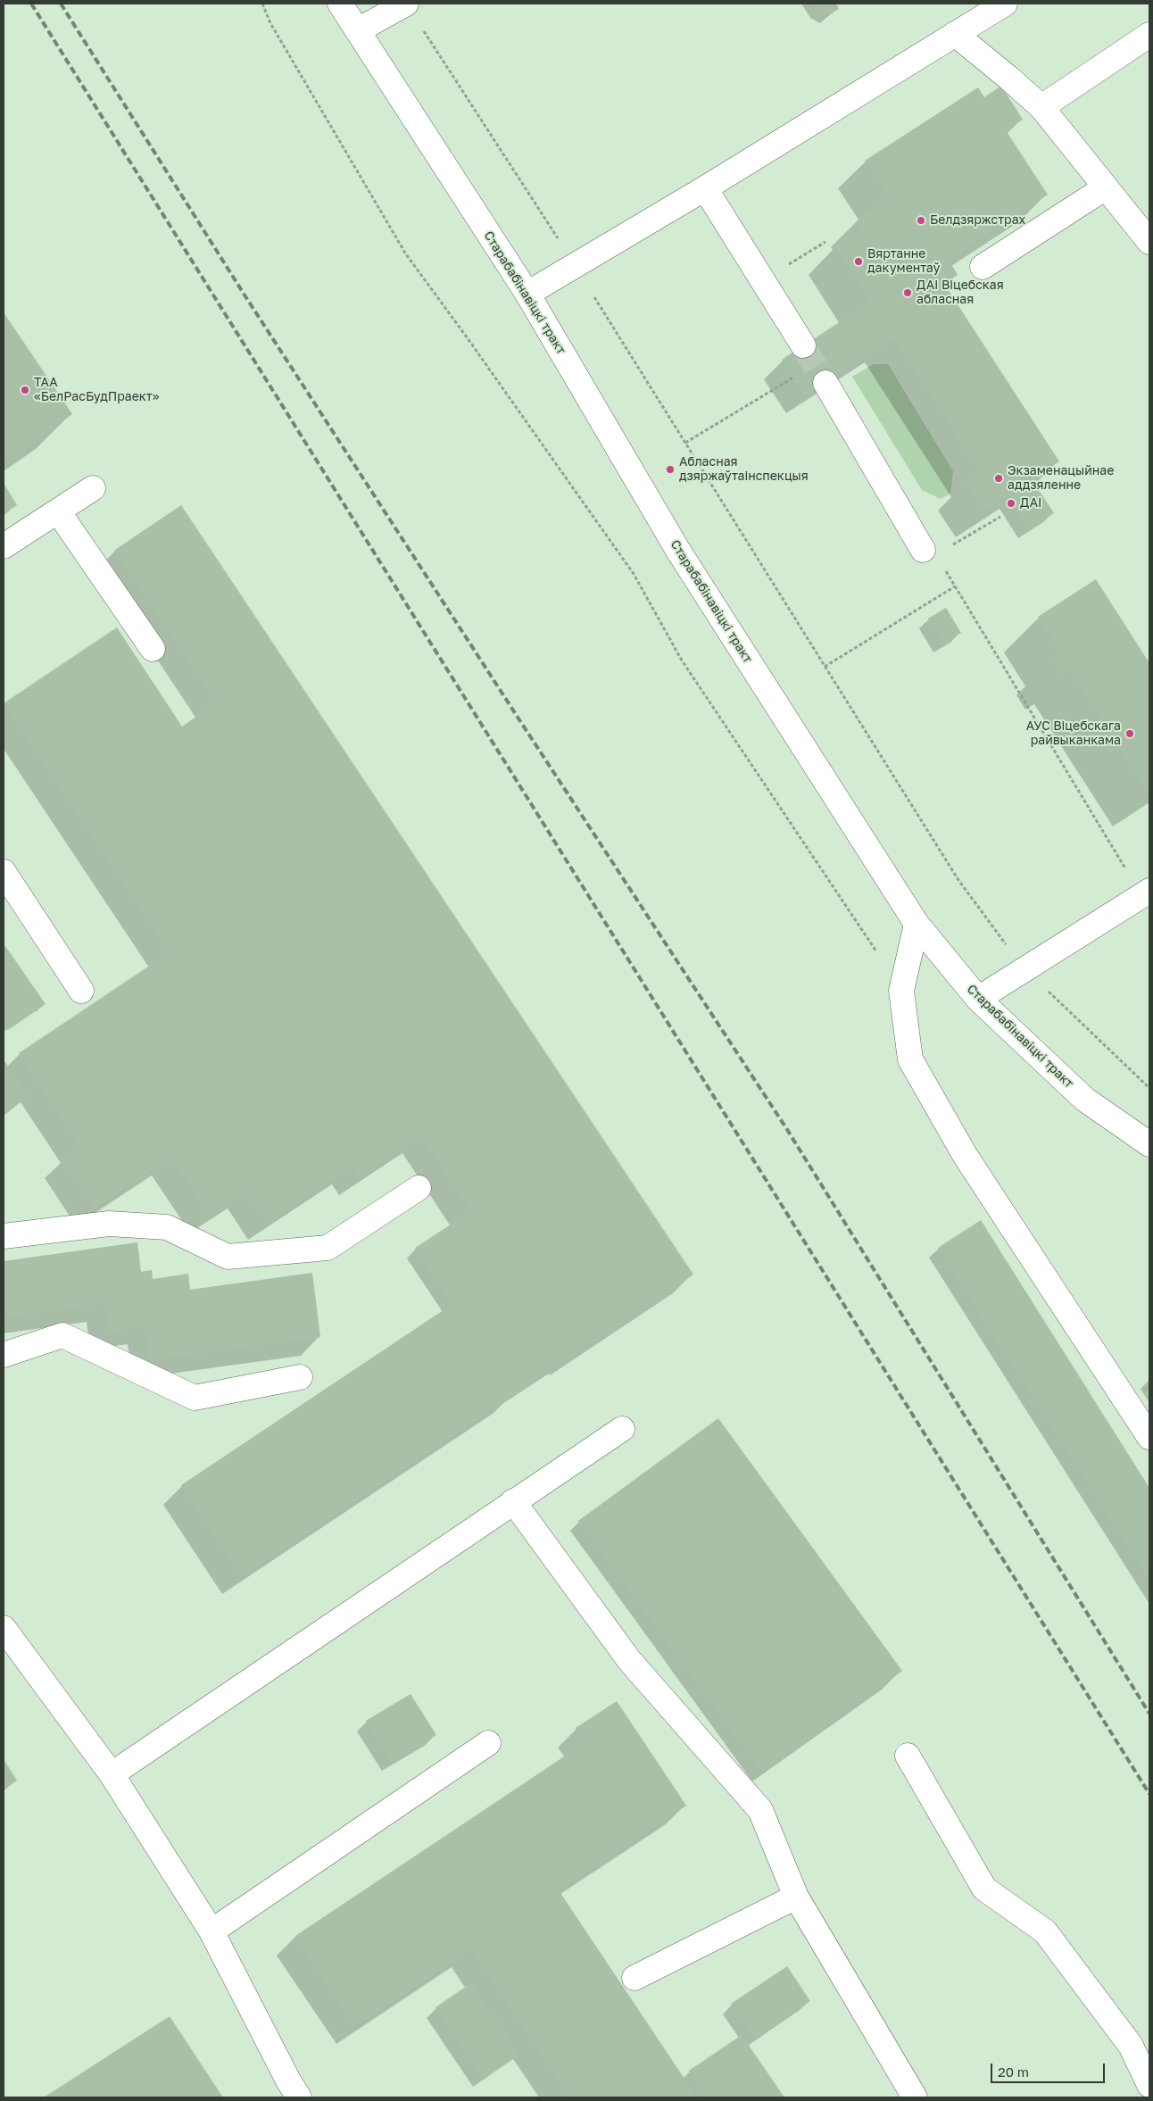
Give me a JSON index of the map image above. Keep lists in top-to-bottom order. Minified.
{"streets":{"street":["Старабабінавіцкі тракт"]},"places":["Белдзяржстрах","Вяртанне дакументаў","ДАІ Віцебская абласная","ТАА «БелРасБудПраект»","Абласная дзяржаўтаінспекцыя","Экзаменацыйнае аддзяленне","ДАІ","АУС Віцебскага райвыканкама"],"scale_bar":"20 m"}
